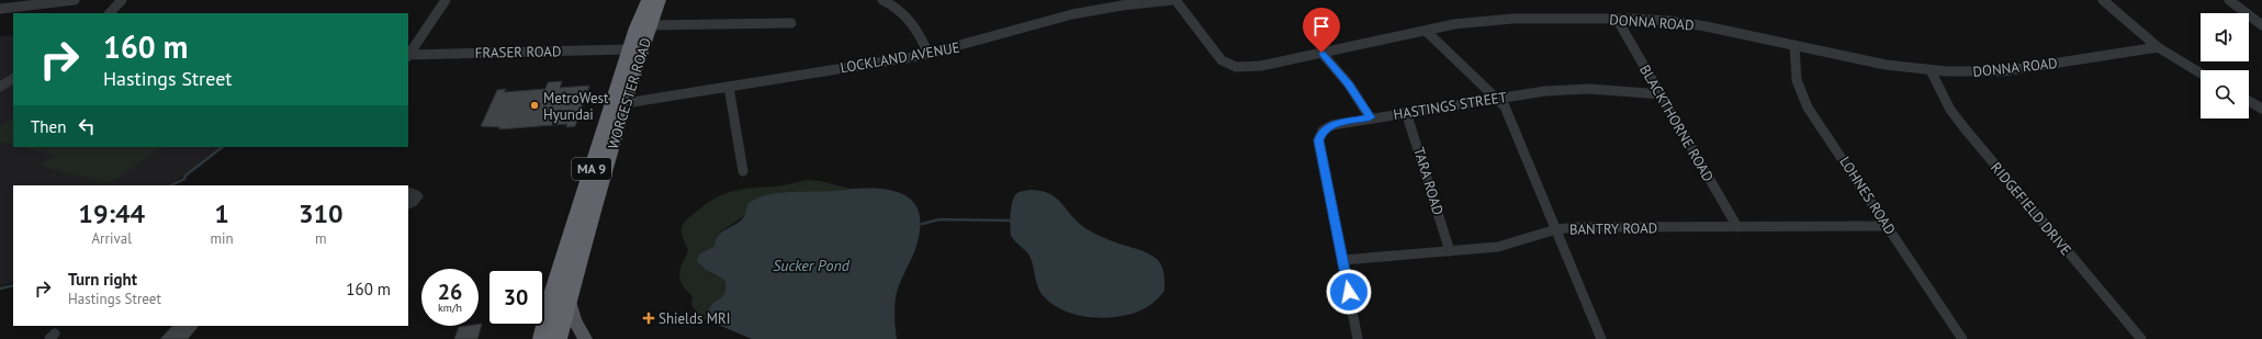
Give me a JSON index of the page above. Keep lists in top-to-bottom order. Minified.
{"streets":{"highway":["WORCESTER ROAD","MA 9"],"street":["DONNA ROAD","FRASER ROAD","LOCKLAND AVENUE","HASTINGS STREET","BLACKTHORNE ROAD","TARA ROAD","LOHNES ROAD","RIDGEFIELD DRIVE","BANTRY ROAD"]},"crossings":[["DONNA ROAD","LOCKLAND AVENUE"],["DONNA ROAD","BLACKTHORNE ROAD"],["DONNA ROAD","LOHNES ROAD"],["DONNA ROAD","RIDGEFIELD DRIVE"],["FRASER ROAD","WORCESTER ROAD"],["LOCKLAND AVENUE","WORCESTER ROAD"],["HASTINGS STREET","BLACKTHORNE ROAD"],["HASTINGS STREET","TARA ROAD"],["HASTINGS STREET","BANTRY ROAD"],["BLACKTHORNE ROAD","BANTRY ROAD"],["TARA ROAD","BANTRY ROAD"],["LOHNES ROAD","BANTRY ROAD"]],"water":["Sucker Pond"],"places":{"other":["MetroWest Hyundai"],"health":["Shields MRI"]},"page":{"turn":["160 m","Hastings Street"],"then":"Then","eta":["19:44","Arrival","1","min","310","m"],"list":[{"name":"Turn right","note":"Hastings Street","value":"160 m"}],"speed":"26 km/h","limit":"30"}}
